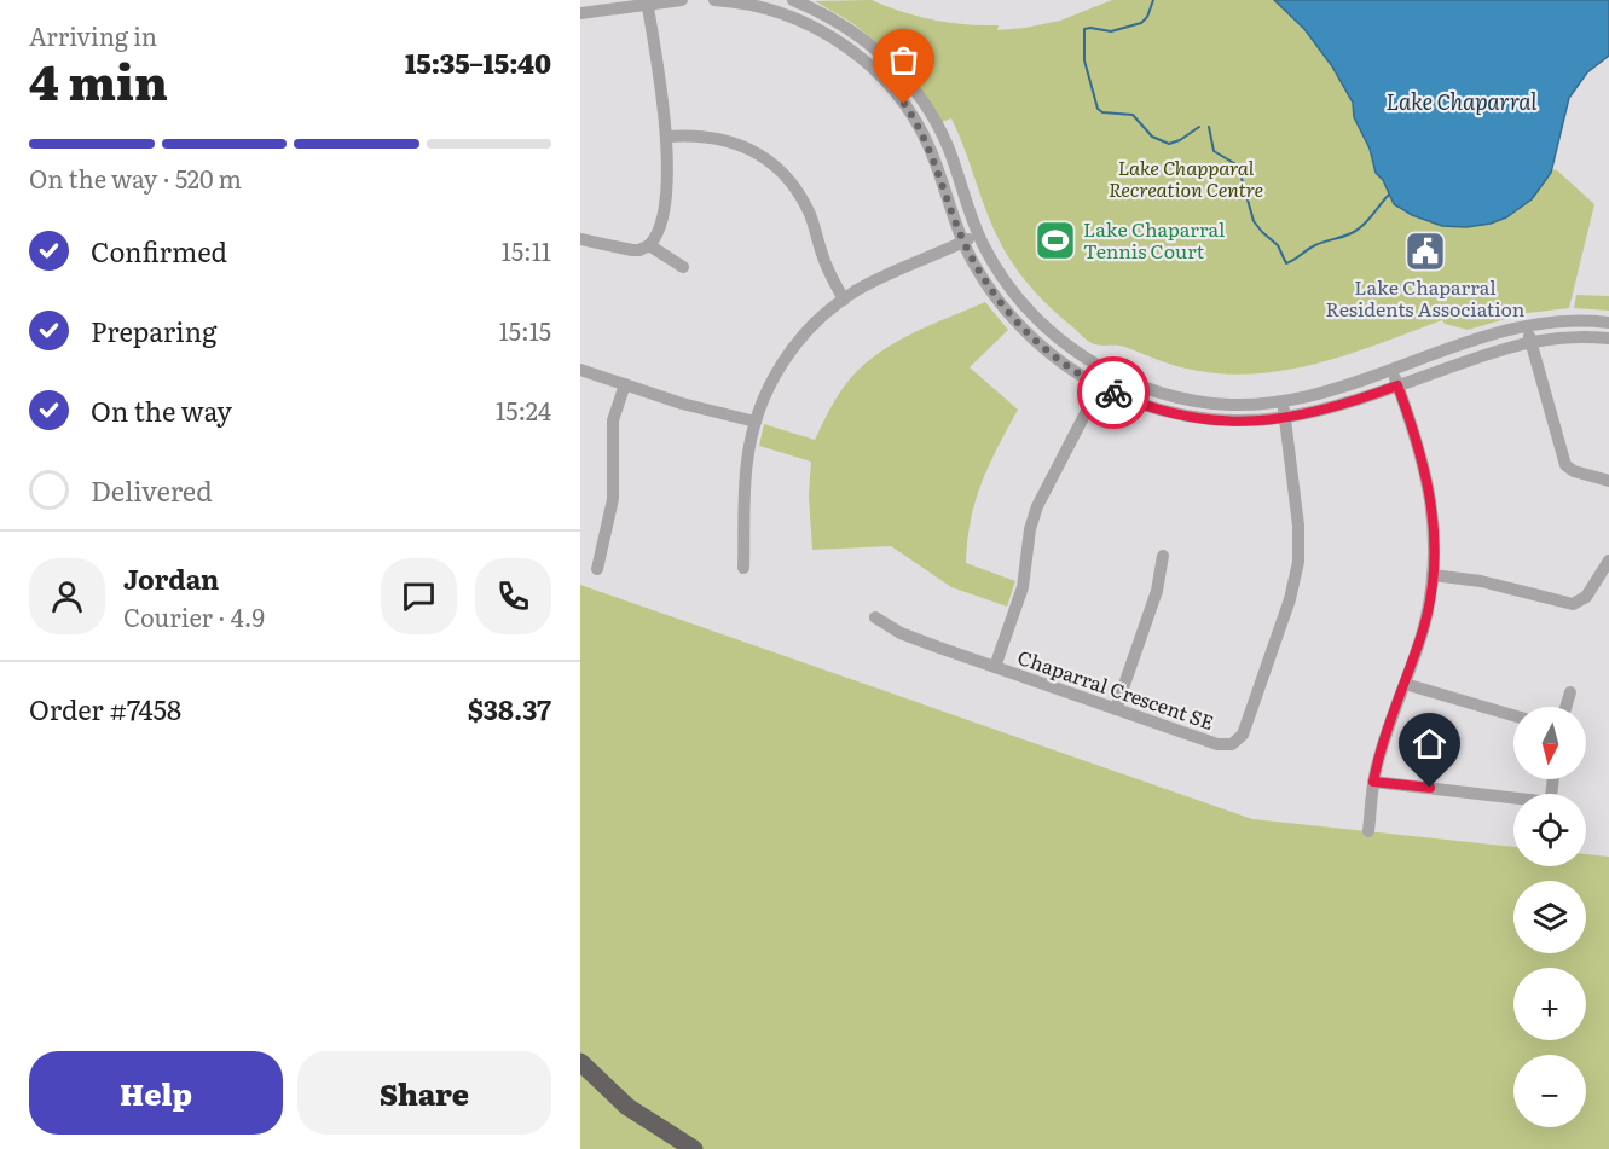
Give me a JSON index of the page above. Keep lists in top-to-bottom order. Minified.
{"streets":{"street":["Chaparral Crescent SE"]},"water":["Lake Chaparral"],"parks":["Lake Chapparal Recreation Centre"],"places":{"sports":["Lake Chaparral Tennis Court"],"public building":["Lake Chaparral Residents Association"]},"north":"bottom","page":{"heading":["4 min","Arriving in","15:35–15:40"],"panel":["Jordan","Courier · 4.9","Order #7458","$38.37"],"bar":"On the way · 520 m","list":[["Confirmed","15:11"],["Preparing","15:15"],["On the way","15:24"],"Delivered"],"map_buttons":["+","−"],"buttons":["Help","Share"]}}
